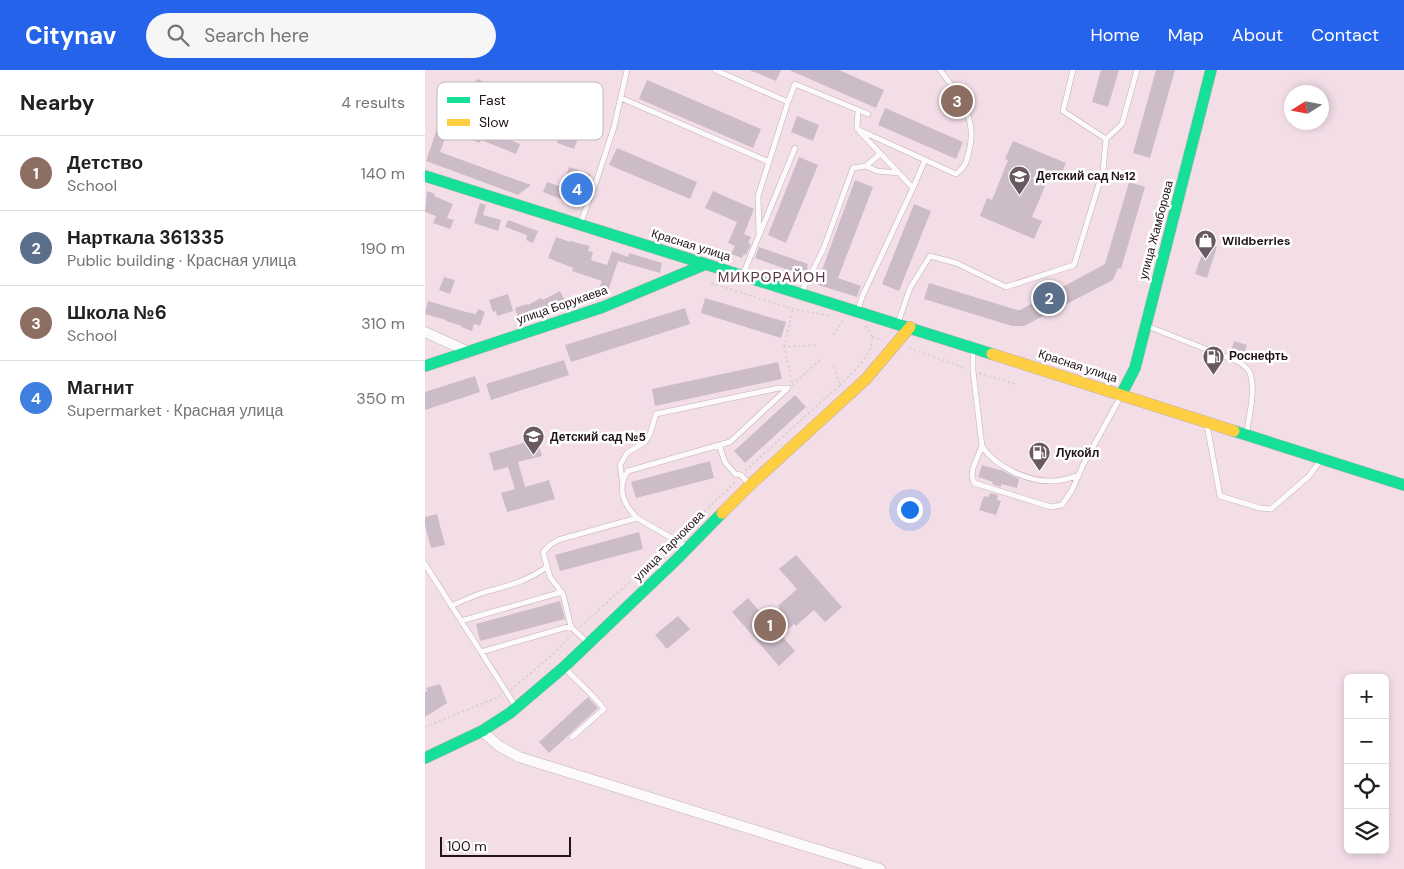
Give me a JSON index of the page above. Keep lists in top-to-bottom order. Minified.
{"streets":{"main road":["улица Жамборова","Красная улица","улица Борукаева","улица Тарчокова"]},"crossings":[["улица Жамборова","Красная улица"],["Красная улица","улица Борукаева"],["Красная улица","улица Тарчокова"]],"districts":["МИКРОРАЙОН"],"places":{"school or university":["Детский сад №12","Детский сад №5"],"shop":["Wildberries"],"fuel station":["Роснефть","Лукойл"]},"legend":["Fast","Slow"],"scale_bar":"100 m","north":"left","page":{"header":"Citynav","search":"Search here","nav":["Home","Map","About","Contact"],"heading":["Nearby","4 results"],"pins":["3","4","2","1"],"list":[{"mark":"1","name":"Детство","note":"School","value":"140 m"},{"mark":"2","name":"Нарткала 361335","note":"Public building · Красная улица","value":"190 m"},{"mark":"3","name":"Школа №6","note":"School","value":"310 m"},{"mark":"4","name":"Магнит","note":"Supermarket · Красная улица","value":"350 m"}],"map_buttons":["+","−"],"scale":"100 m"}}
